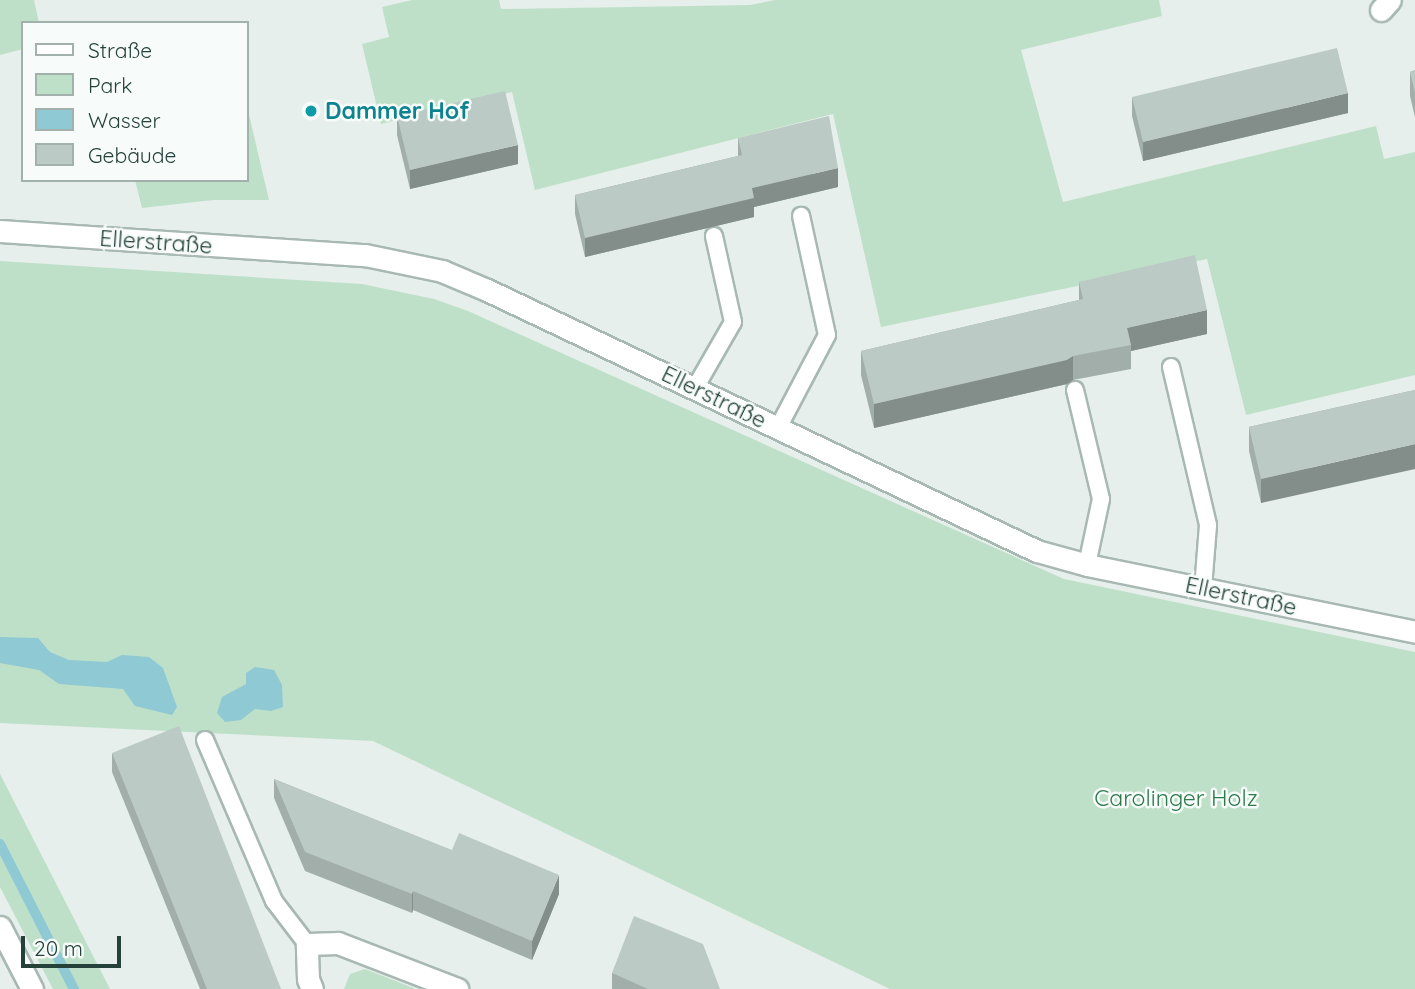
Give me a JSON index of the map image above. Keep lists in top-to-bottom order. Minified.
{"streets":{"street":["Ellerstraße"]},"parks":["Carolinger Holz"],"places":["Dammer Hof"],"legend":["Straße","Park","Wasser","Gebäude"],"scale_bar":"20 m"}
